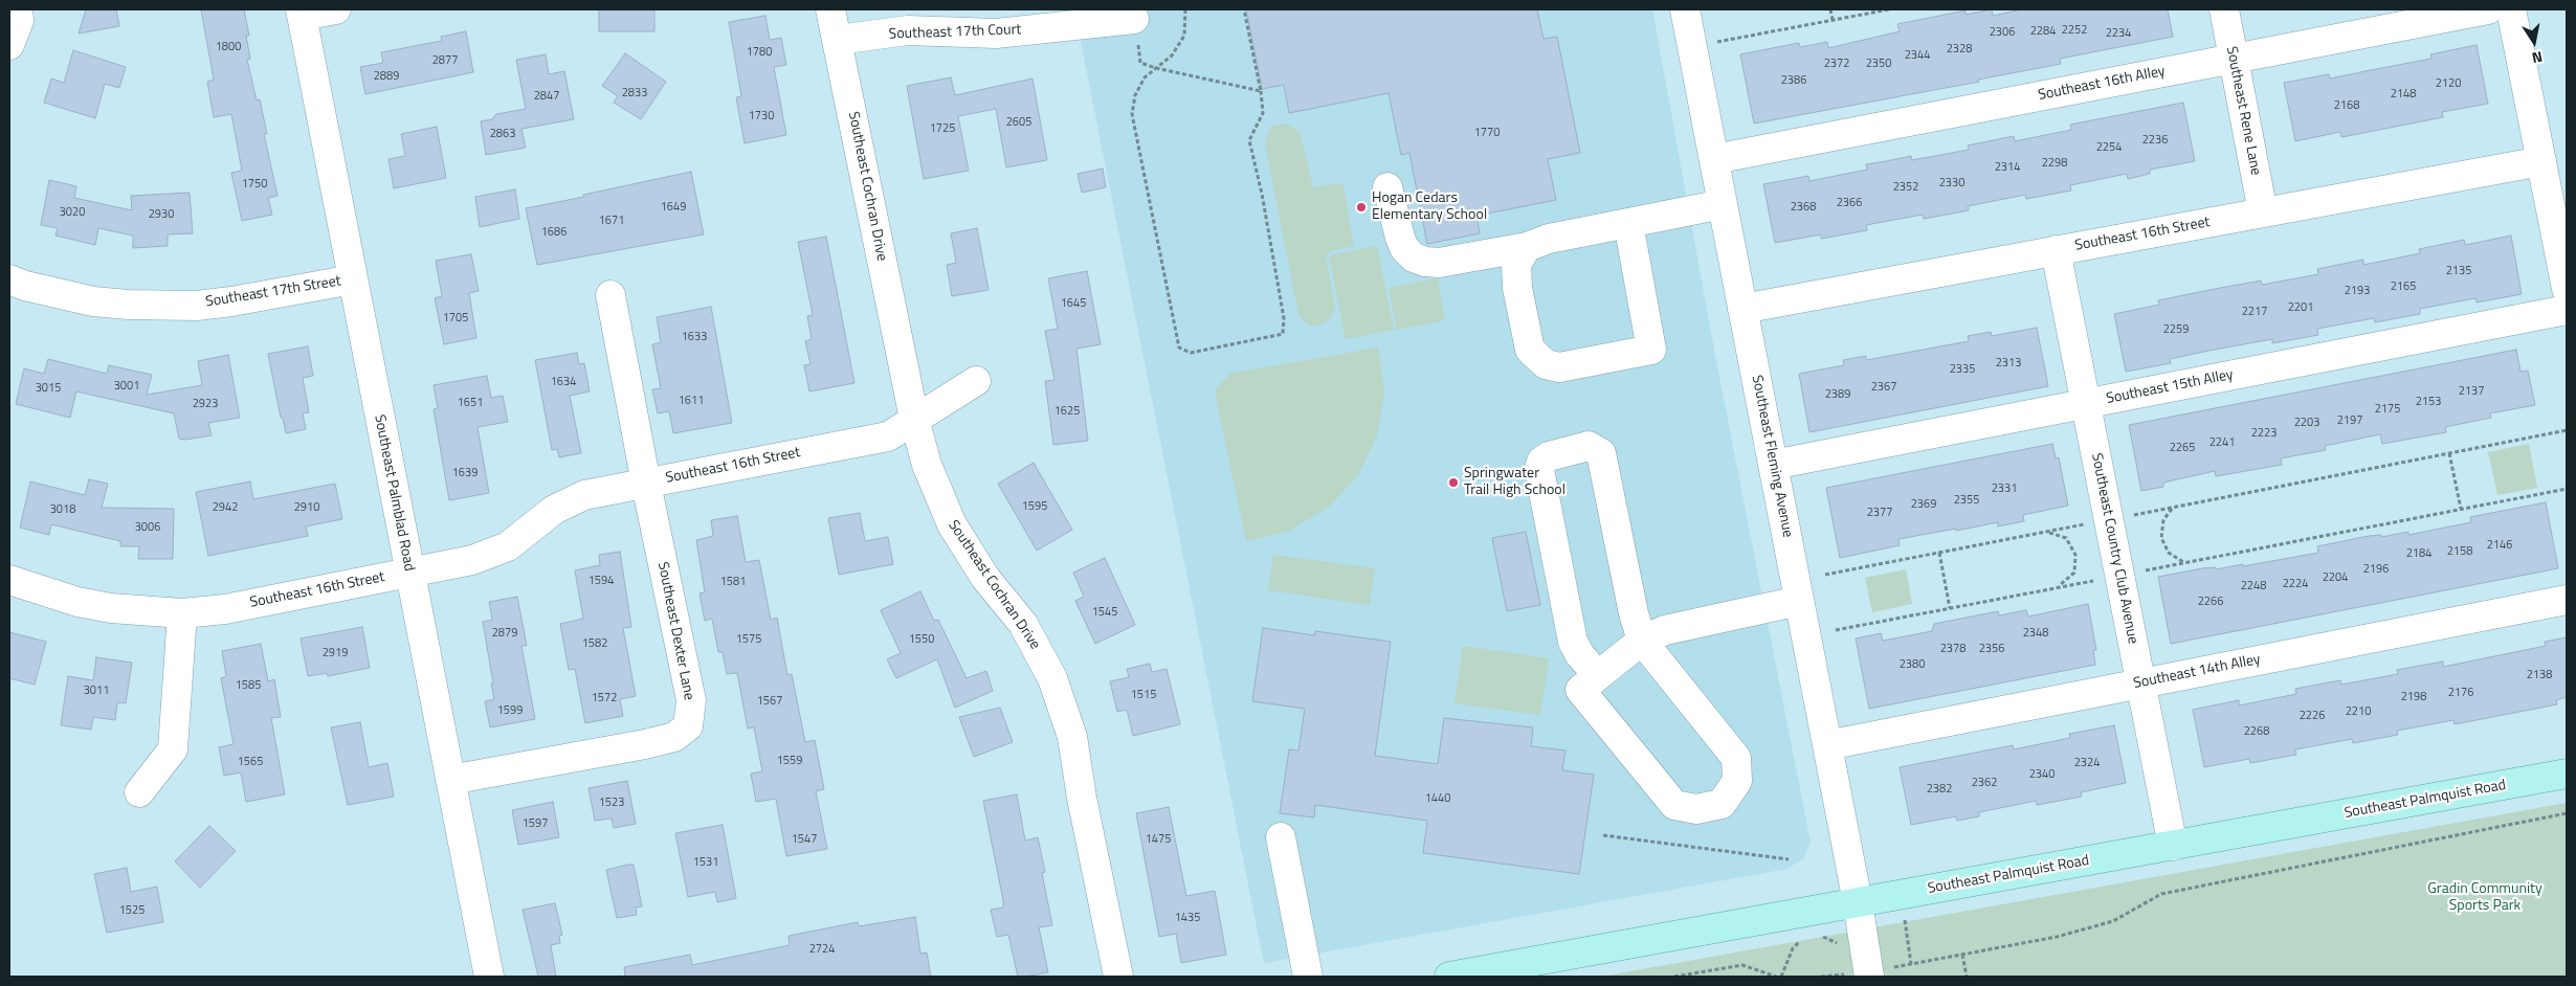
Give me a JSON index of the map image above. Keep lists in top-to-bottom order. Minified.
{"streets":{"main road":["Southeast Palmquist Road"],"street":["Southeast 17th Court","Southeast 16th Alley","Southeast Rene Lane","Southeast Cochran Drive","Southeast 16th Street","Southeast 17th Street","Southeast 15th Alley","Southeast Fleming Avenue","Southeast Palmblad Road","Southeast Country Club Avenue","Southeast Dexter Lane","Southeast 14th Alley"]},"crossings":[["Southeast 17th Court","Southeast Cochran Drive"],["Southeast 16th Alley","Southeast Rene Lane"],["Southeast 16th Alley","Southeast Fleming Avenue"],["Southeast Rene Lane","Southeast 16th Street"],["Southeast Cochran Drive","Southeast 16th Street"],["Southeast 16th Street","Southeast Fleming Avenue"],["Southeast 16th Street","Southeast Palmblad Road"],["Southeast 16th Street","Southeast Country Club Avenue"],["Southeast 16th Street","Southeast Dexter Lane"],["Southeast 17th Street","Southeast Palmblad Road"],["Southeast 15th Alley","Southeast Fleming Avenue"],["Southeast 15th Alley","Southeast Country Club Avenue"],["Southeast Fleming Avenue","Southeast 14th Alley"],["Southeast Fleming Avenue","Southeast Palmquist Road"],["Southeast Palmblad Road","Southeast Dexter Lane"],["Southeast Country Club Avenue","Southeast 14th Alley"],["Southeast Country Club Avenue","Southeast Palmquist Road"]],"parks":["Gradin Community Sports Park"],"places":["Hogan Cedars Elementary School","Springwater Trail High School"],"house_numbers":["2252","2284","2306","2234","1800","2328","1780","2344","2877","2372","2350","2889","2386","2120","2833","2148","2847","2168","1730","2605","1725","1770","2863","2236","2254","2298","2314","2330","1750","2352","2366","1649","2368","3020","2930","1671","1686","2135","2165","2193","1645","2201","2217","1705","2259","1633","2313","2335","1634","3001","2367","3015","2137","2389","1611","2153","1651","2923","2175","1625","2197","2203","2223","2241","2265","1639","2331","2355","2369","1595","2942","2910","3018","2377","3006","2146","2158","2184","2196","2204","1594","1581","2224","2248","2266","1545","2879","2348","1575","1550","1582","2378","2356","2919","2380","2138","1585","3011","2176","1515","2198","1572","1567","1599","2210","2226","2268","1559","1565","2324","2340","2362","2382","1440","1523","1597","1547","1475","1531","1525","1435","2724"],"north":"bottom"}
